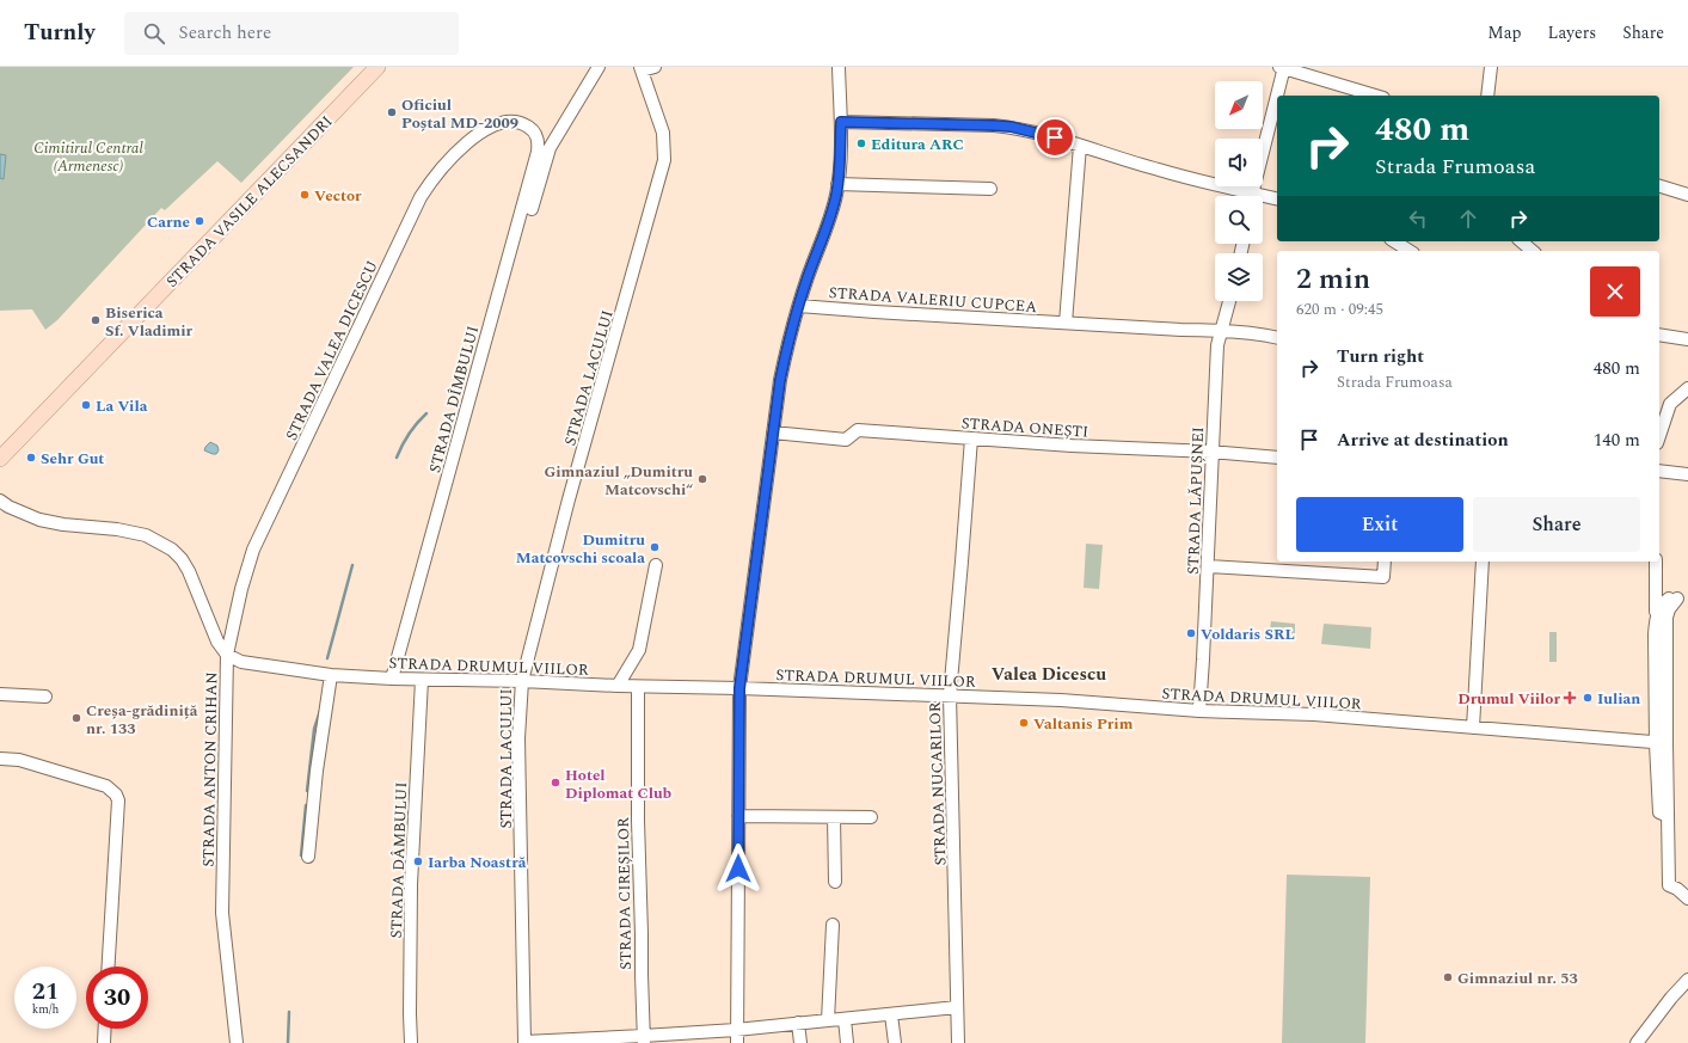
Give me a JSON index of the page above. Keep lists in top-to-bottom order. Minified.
{"streets":{"main road":["STRADA VASILE ALECSANDRI"],"street":["STRADA VALERIU CUPCEA","STRADA VALEA DICESCU","STRADA LACULUI","STRADA DÎMBULUI","STRADA ONEȘTI","STRADA LĂPUȘNEI","STRADA DRUMUL VIILOR","STRADA ANTON CRIHAN","STRADA NUCARILOR","STRADA DÂMBULUI","STRADA CIREȘILOR"]},"crossings":[["STRADA VALERIU CUPCEA","STRADA LĂPUȘNEI"],["STRADA VALEA DICESCU","STRADA DÎMBULUI"],["STRADA VALEA DICESCU","STRADA DRUMUL VIILOR"],["STRADA VALEA DICESCU","STRADA ANTON CRIHAN"],["STRADA LACULUI","STRADA DRUMUL VIILOR"],["STRADA DÎMBULUI","STRADA DRUMUL VIILOR"],["STRADA ONEȘTI","STRADA LĂPUȘNEI"],["STRADA ONEȘTI","STRADA NUCARILOR"],["STRADA LĂPUȘNEI","STRADA DRUMUL VIILOR"],["STRADA DRUMUL VIILOR","STRADA ANTON CRIHAN"],["STRADA DRUMUL VIILOR","STRADA NUCARILOR"],["STRADA DRUMUL VIILOR","STRADA DÂMBULUI"],["STRADA DRUMUL VIILOR","STRADA CIREȘILOR"]],"districts":["Valea Dicescu"],"parks":["Cimitirul Central (Armenesc)"],"places":{"other":["Oficiul Poștal MD-2009","Editura ARC","Vector","Carne","Biserica Sf. Vladimir","La Vila","Sehr Gut","Gimnaziul „Dumitru Matcovschi“","Dumitru Matcovschi scoala","Voldaris SRL","Iulian","Creșa-grădiniță nr. 133","Valtanis Prim","Hotel Diplomat Club","Iarba Noastră","Gimnaziul nr. 53"],"health":["Drumul Viilor"]},"north":"bottom left","page":{"header":"Turnly","search":"Search here","nav":["Map","Layers","Share"],"turn":["480 m","Strada Frumoasa"],"heading":["2 min","620 m · 09:45"],"list":[{"name":"Turn right","note":"Strada Frumoasa","value":"480 m"},{"name":"Arrive at destination","value":"140 m"}],"buttons":["Exit","Share"],"speed":"21 km/h","limit":"30"}}
